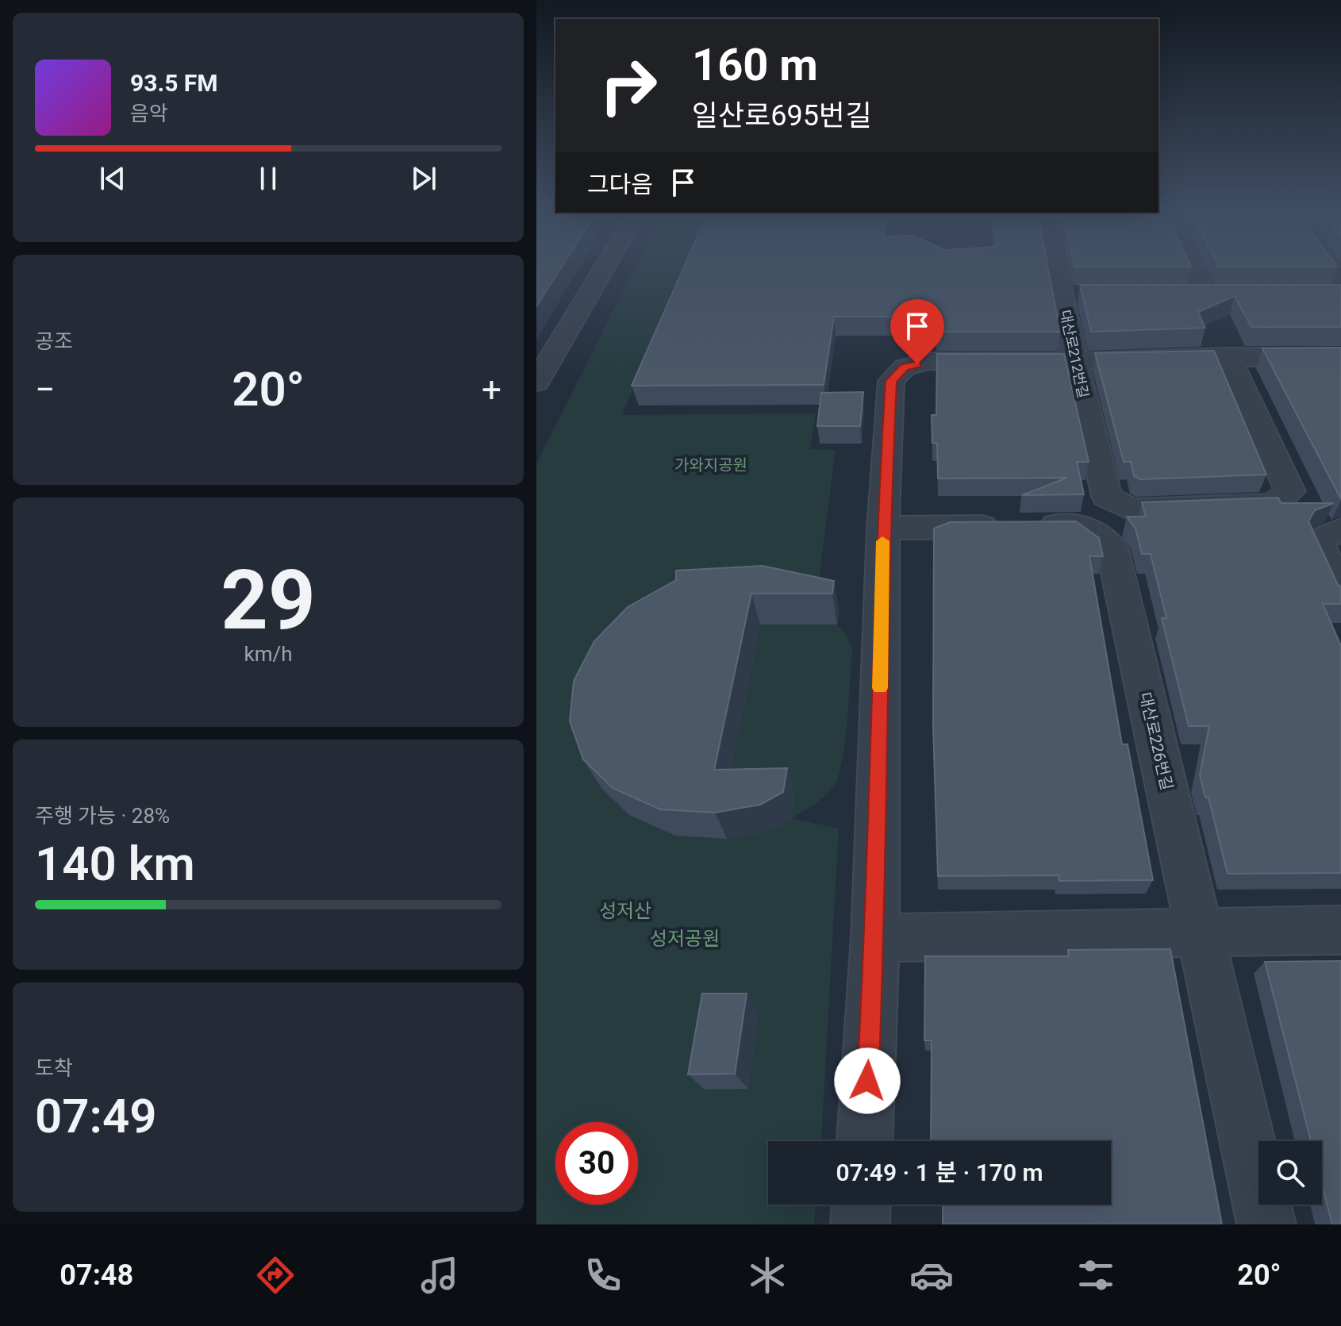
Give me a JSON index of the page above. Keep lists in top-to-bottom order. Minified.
{"streets":{"street":["대산로212번길","대산로226번길"]},"parks":["가와지공원","성저산","성저공원"],"page":{"turn":["160 m","일산로695번길"],"song":["93.5 FM","음악"],"then":"그다음","tile":["공조",["29","km/h"],["주행 가능 · 28%","140 km"],["도착","07:49"]],"heat":["−","20°","+"],"limit":"30","trip":"07:49 · 1 분 · 170 m","tabs":["07:48","20°"]}}
